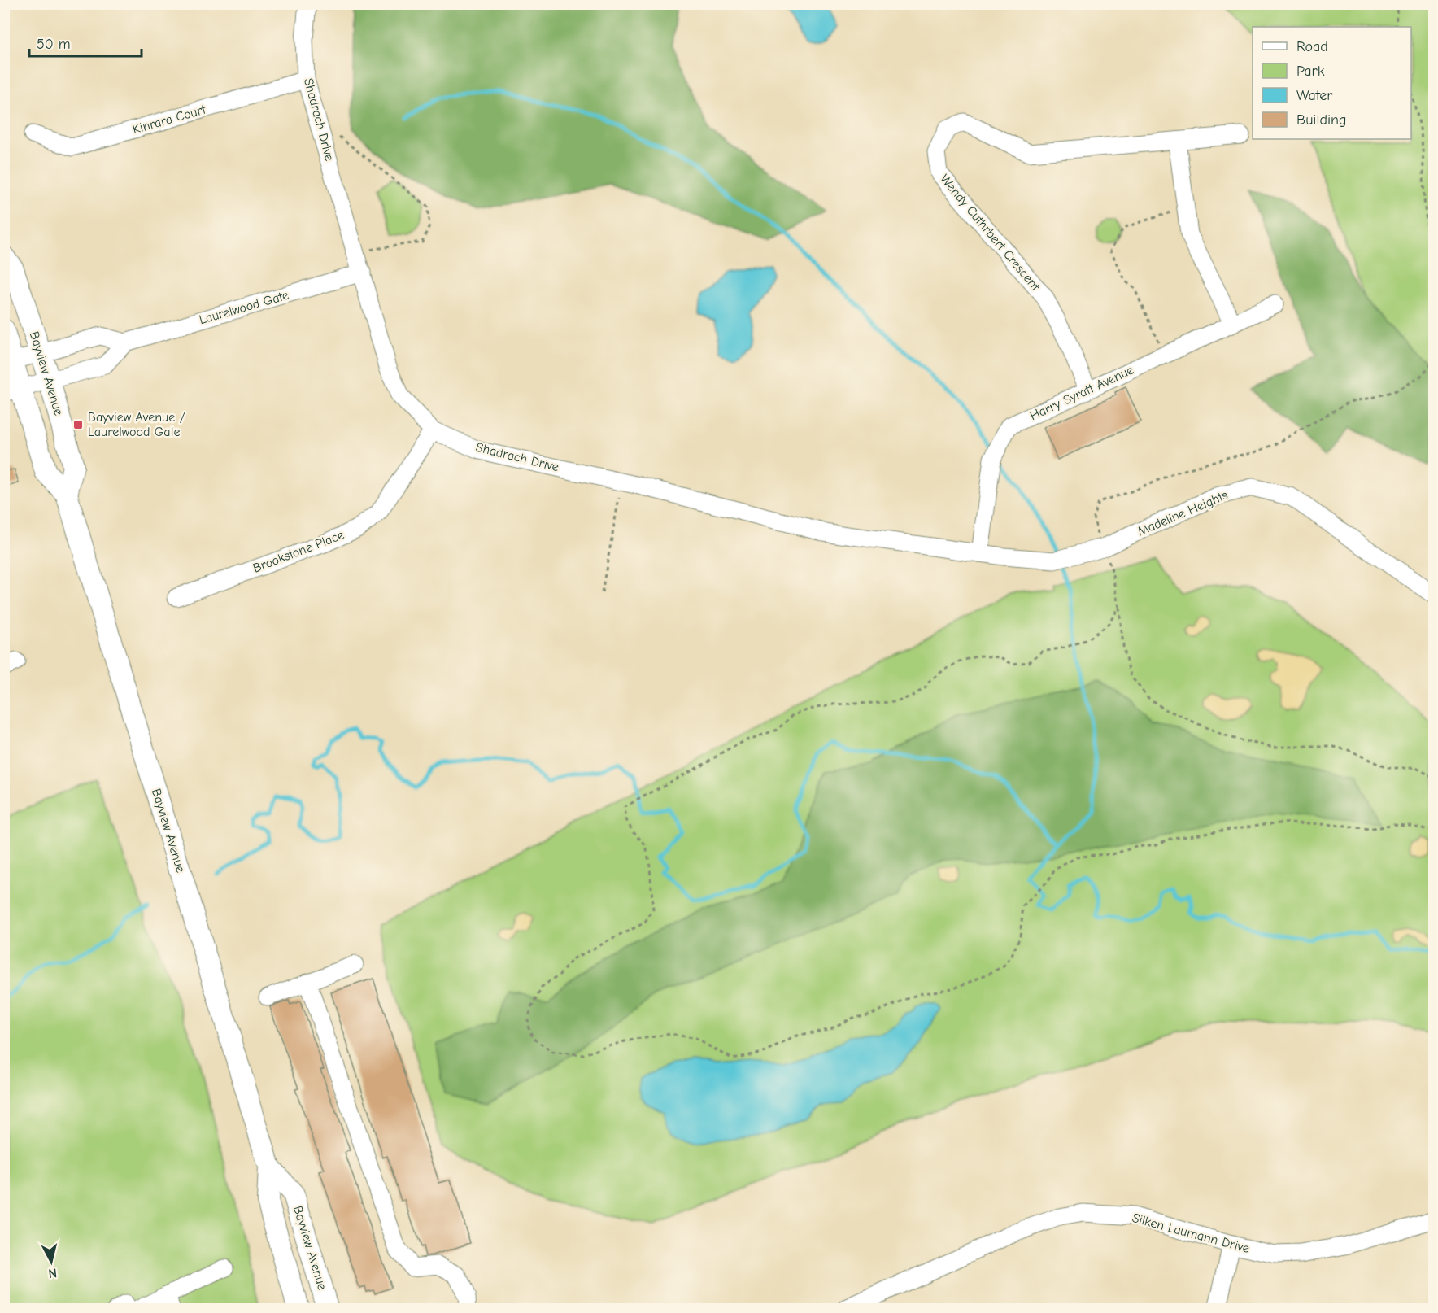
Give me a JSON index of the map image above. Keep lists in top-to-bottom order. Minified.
{"streets":{"main road":["Bayview Avenue"],"street":["Kinrara Court","Shadrach Drive","Wendy Cuthrbert Crescent","Laurelwood Gate","Harry Syratt Avenue","Madeline Heights","Brookstone Place","Silken Laumann Drive"]},"crossings":[["Kinrara Court","Shadrach Drive"],["Shadrach Drive","Laurelwood Gate"],["Shadrach Drive","Madeline Heights"],["Shadrach Drive","Brookstone Place"],["Wendy Cuthrbert Crescent","Harry Syratt Avenue"],["Harry Syratt Avenue","Madeline Heights"]],"places":{"transit":["Bayview Avenue / Laurelwood Gate"]},"legend":["Road","Park","Water","Building"],"scale_bar":"50 m","north":"bottom"}
